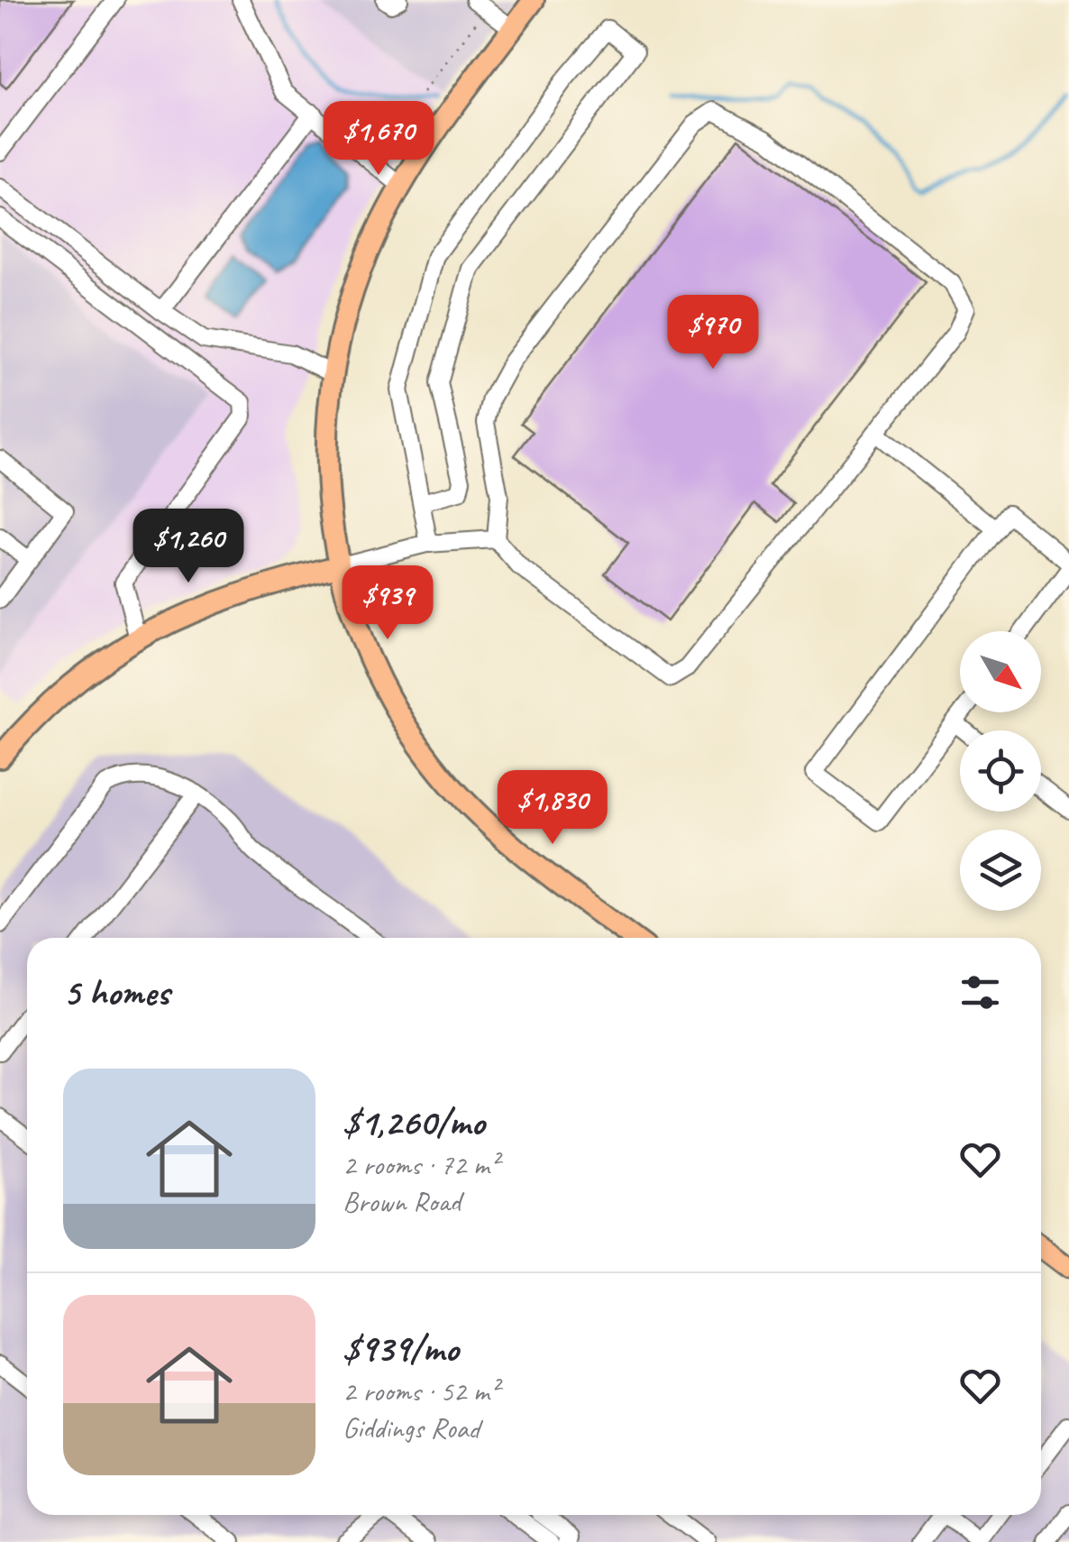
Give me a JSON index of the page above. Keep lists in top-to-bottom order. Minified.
{"north":"bottom right","page":{"price":["$1,670","$970","$1,260","$939","$1,830"],"heading":"5 homes","list":[{"name":"$1,260/mo","note":"2 rooms · 72 m² · Brown Road"},{"name":"$939/mo","note":"2 rooms · 52 m² · Giddings Road"}]}}
